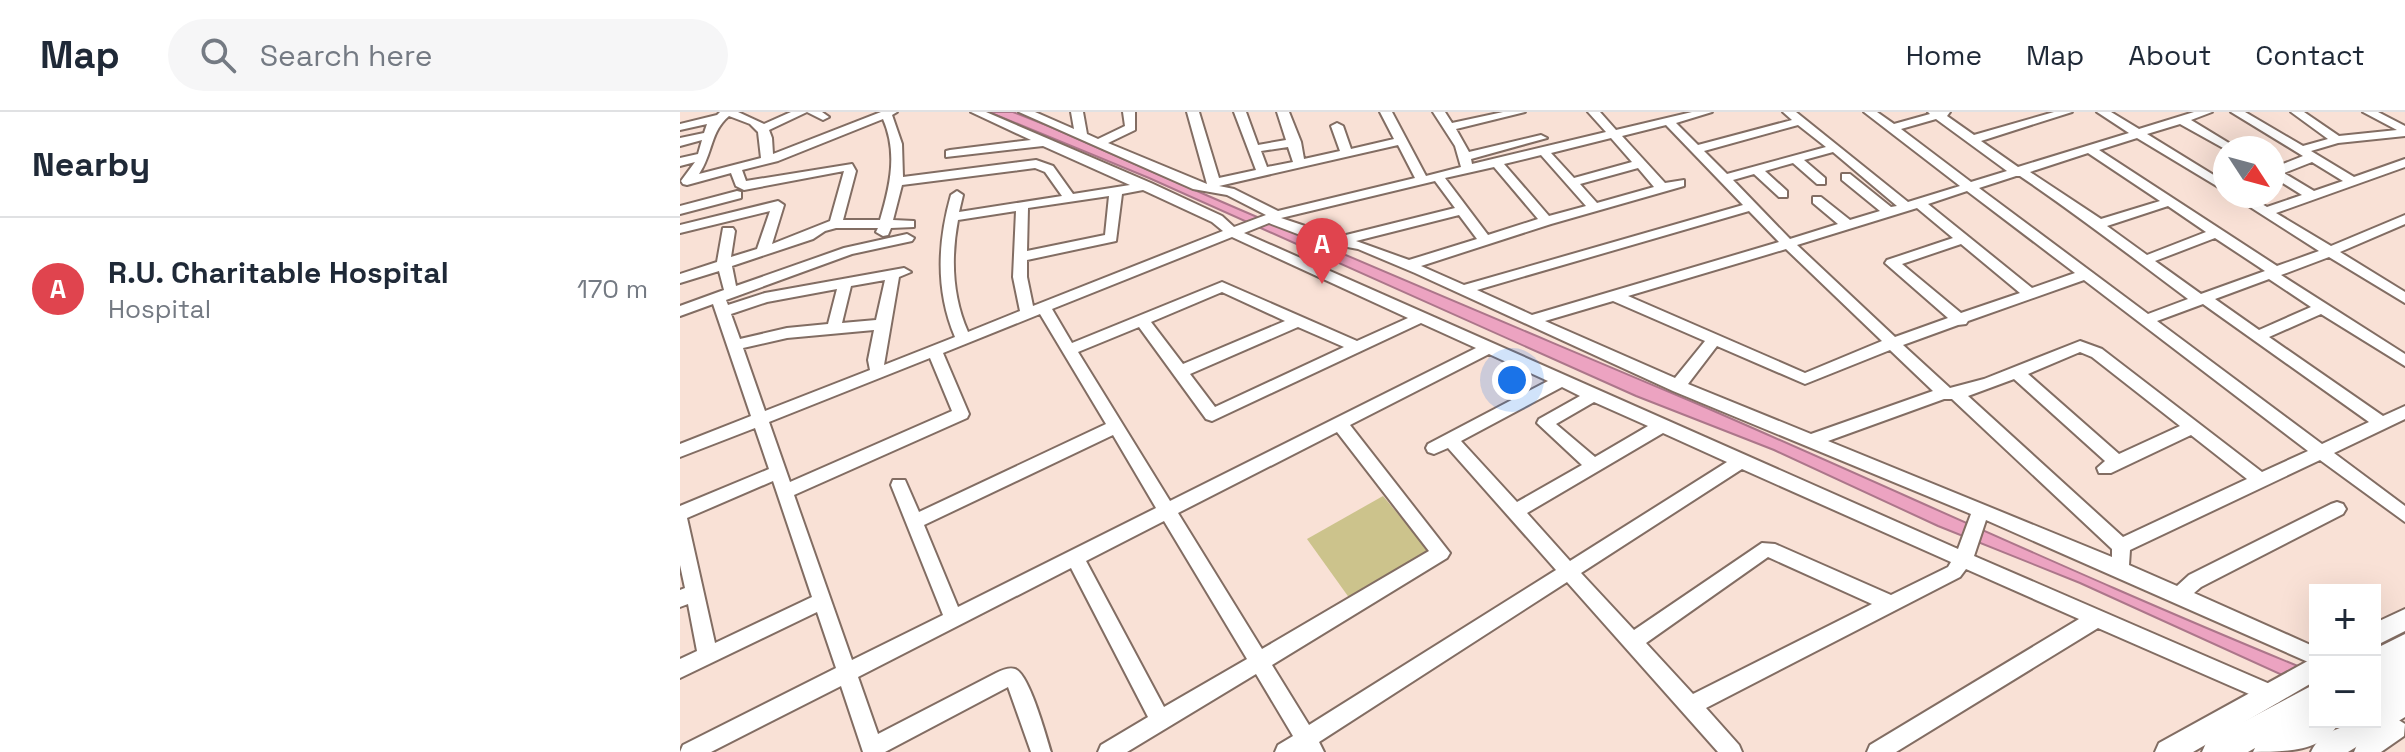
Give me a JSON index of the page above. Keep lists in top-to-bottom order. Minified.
{"north":"bottom right","page":{"header":"Map","search":"Search here","nav":["Home","Map","About","Contact"],"heading":"Nearby","list":[{"mark":"A","name":"R.U. Charitable Hospital","note":"Hospital","value":"170 m"}],"pins":"A","map_buttons":["+","−"]}}
